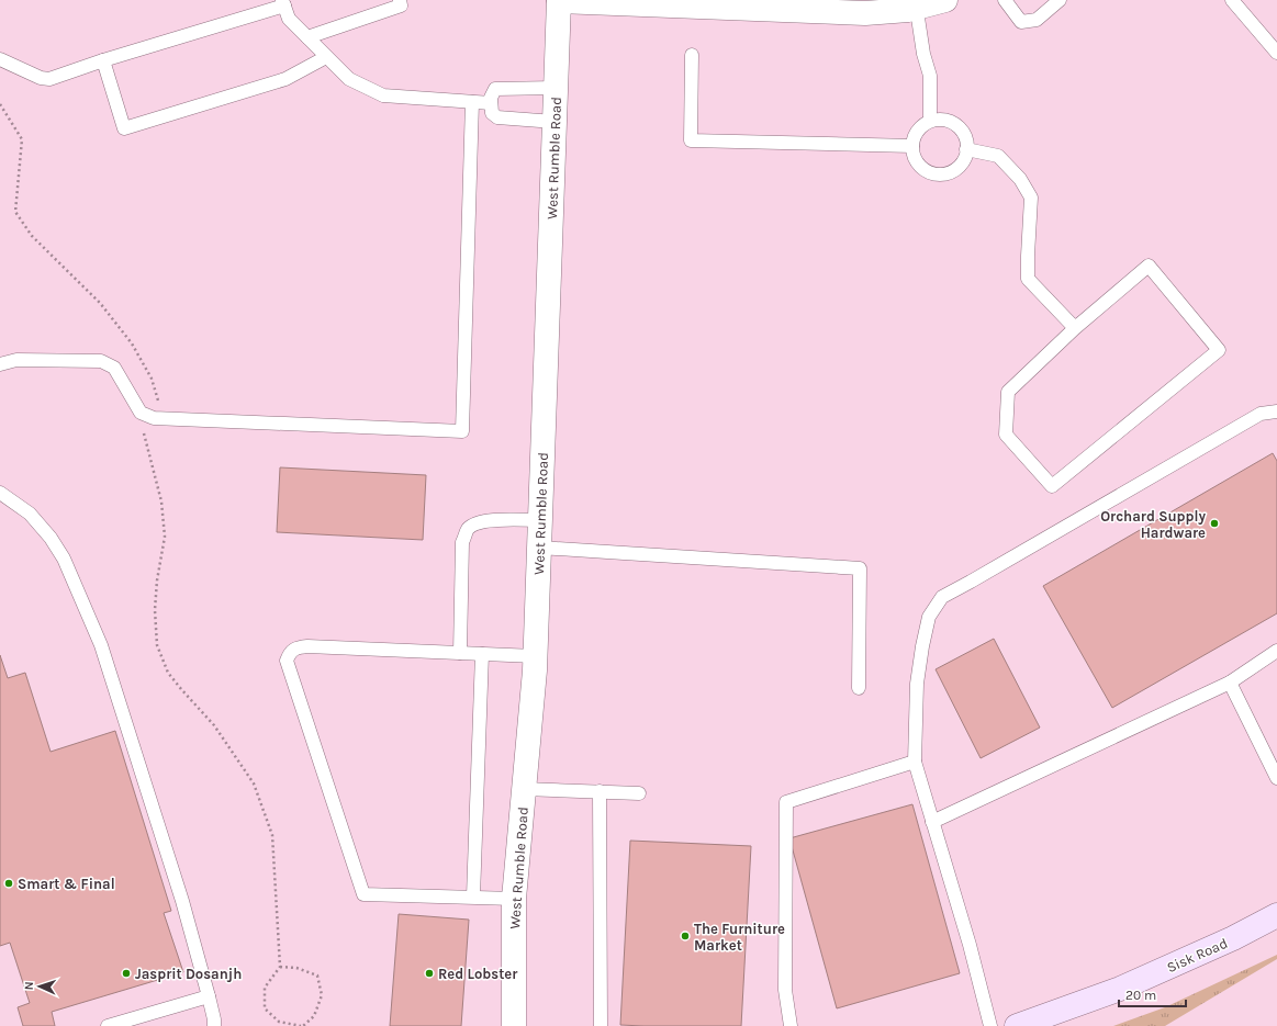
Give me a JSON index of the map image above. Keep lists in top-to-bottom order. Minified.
{"streets":{"main road":["Sisk Road"],"street":["West Rumble Road"]},"places":["Orchard Supply Hardware","Smart & Final","The Furniture Market","Jasprit Dosanjh","Red Lobster"],"scale_bar":"20 m","north":"left"}
